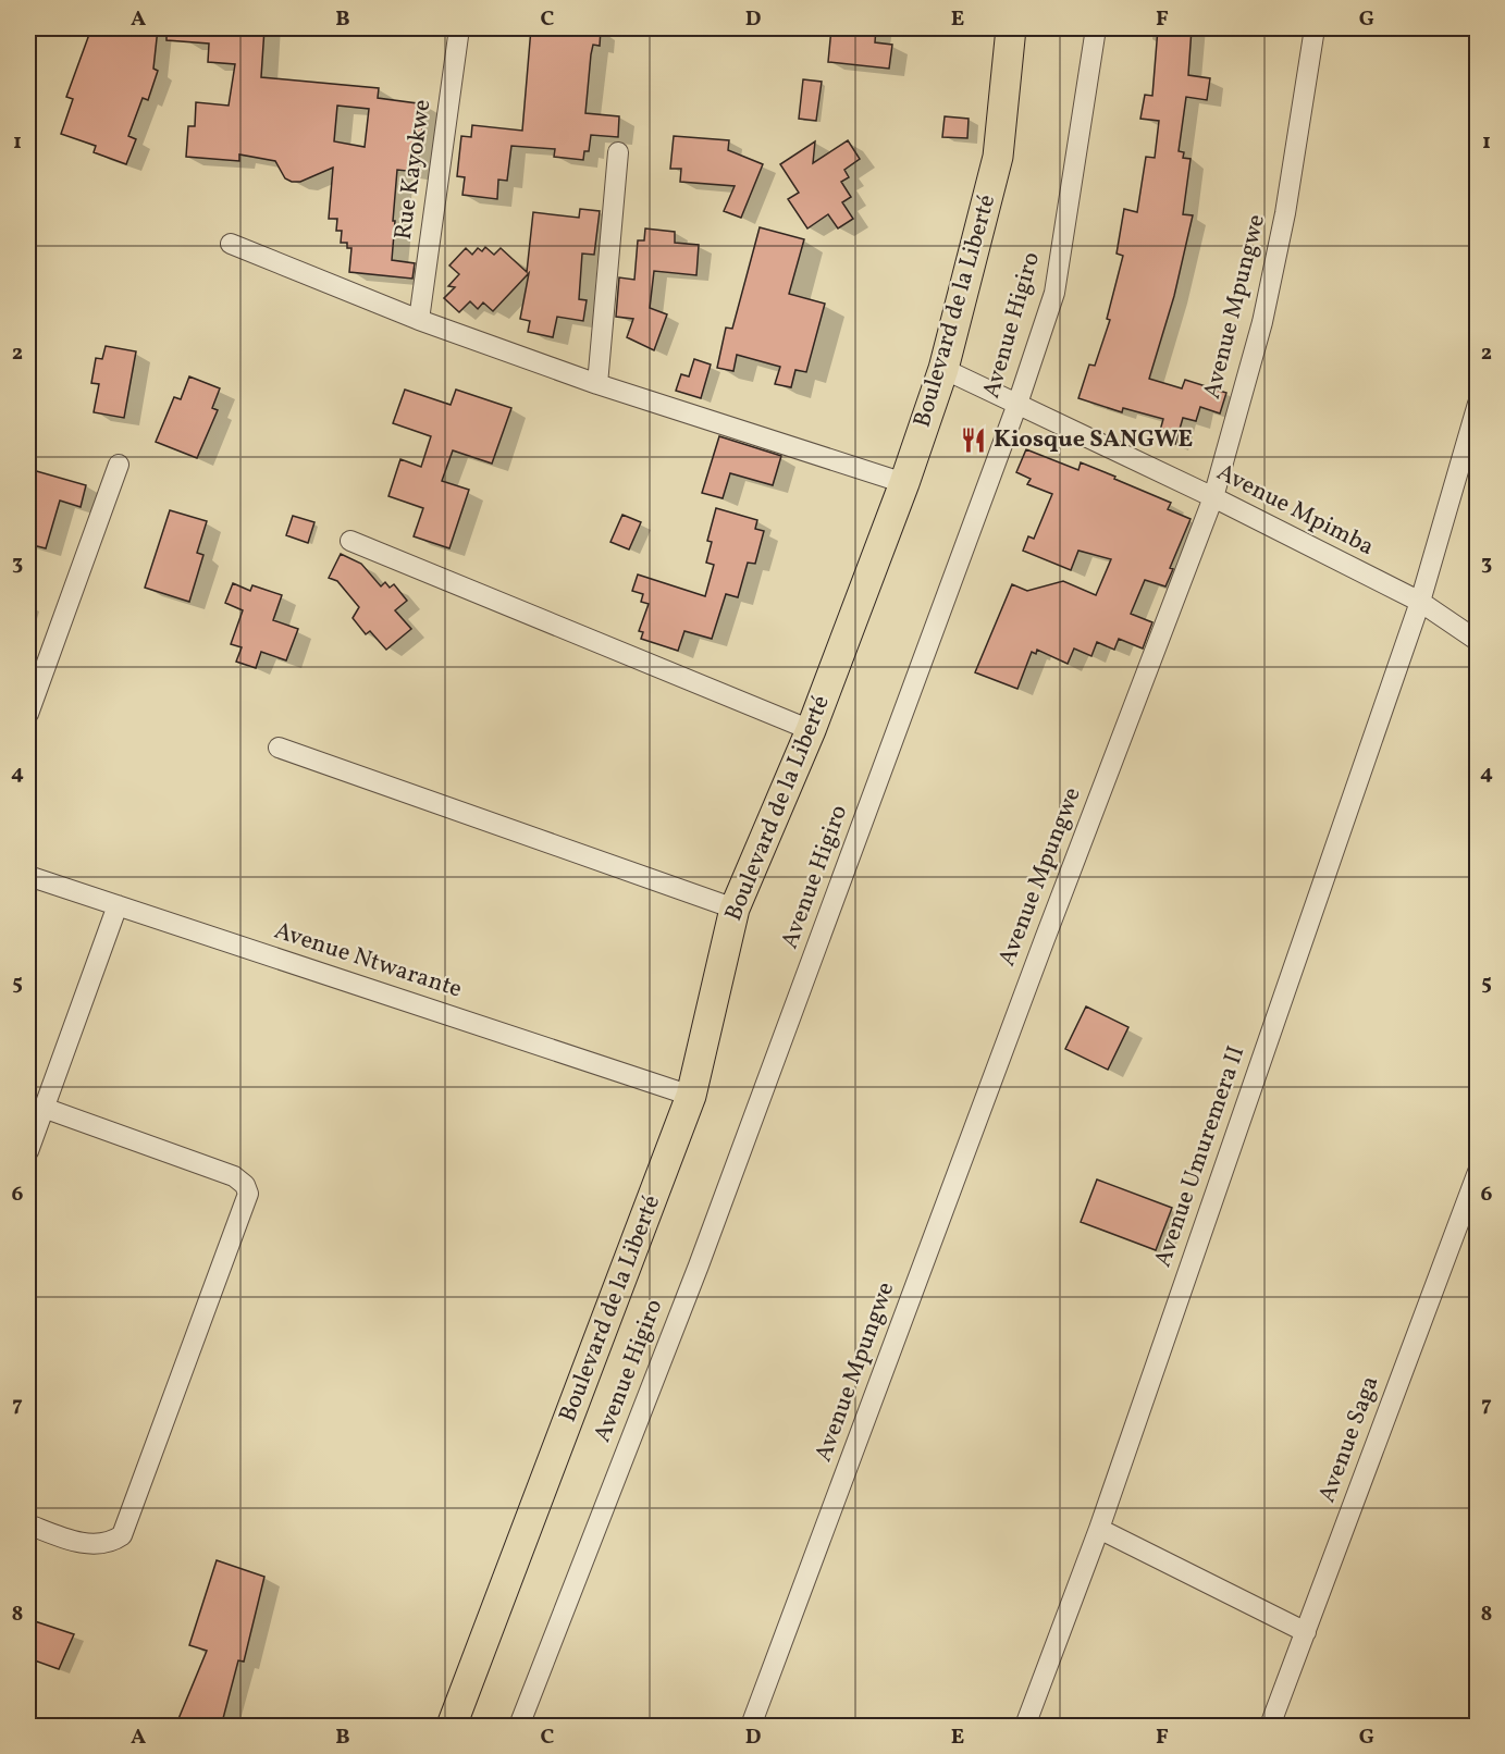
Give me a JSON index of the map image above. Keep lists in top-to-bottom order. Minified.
{"streets":{"highway":["Boulevard de la Liberté"],"street":["Rue Kayokwe","Avenue Mpungwe","Avenue Higiro","Avenue Mpimba","Avenue Ntwarante","Avenue Umuremera II","Avenue Saga"]},"crossings":[["Avenue Mpungwe","Avenue Mpimba"],["Boulevard de la Liberté","Avenue Mpimba"],["Boulevard de la Liberté","Avenue Ntwarante"],["Avenue Higiro","Avenue Mpimba"],["Avenue Mpimba","Avenue Umuremera II"]],"places":{"restaurant":["Kiosque SANGWE"]},"grid":{"columns":["A","B","C","D","E","F","G"],"rows":["1","2","3","4","5","6","7","8"]}}
